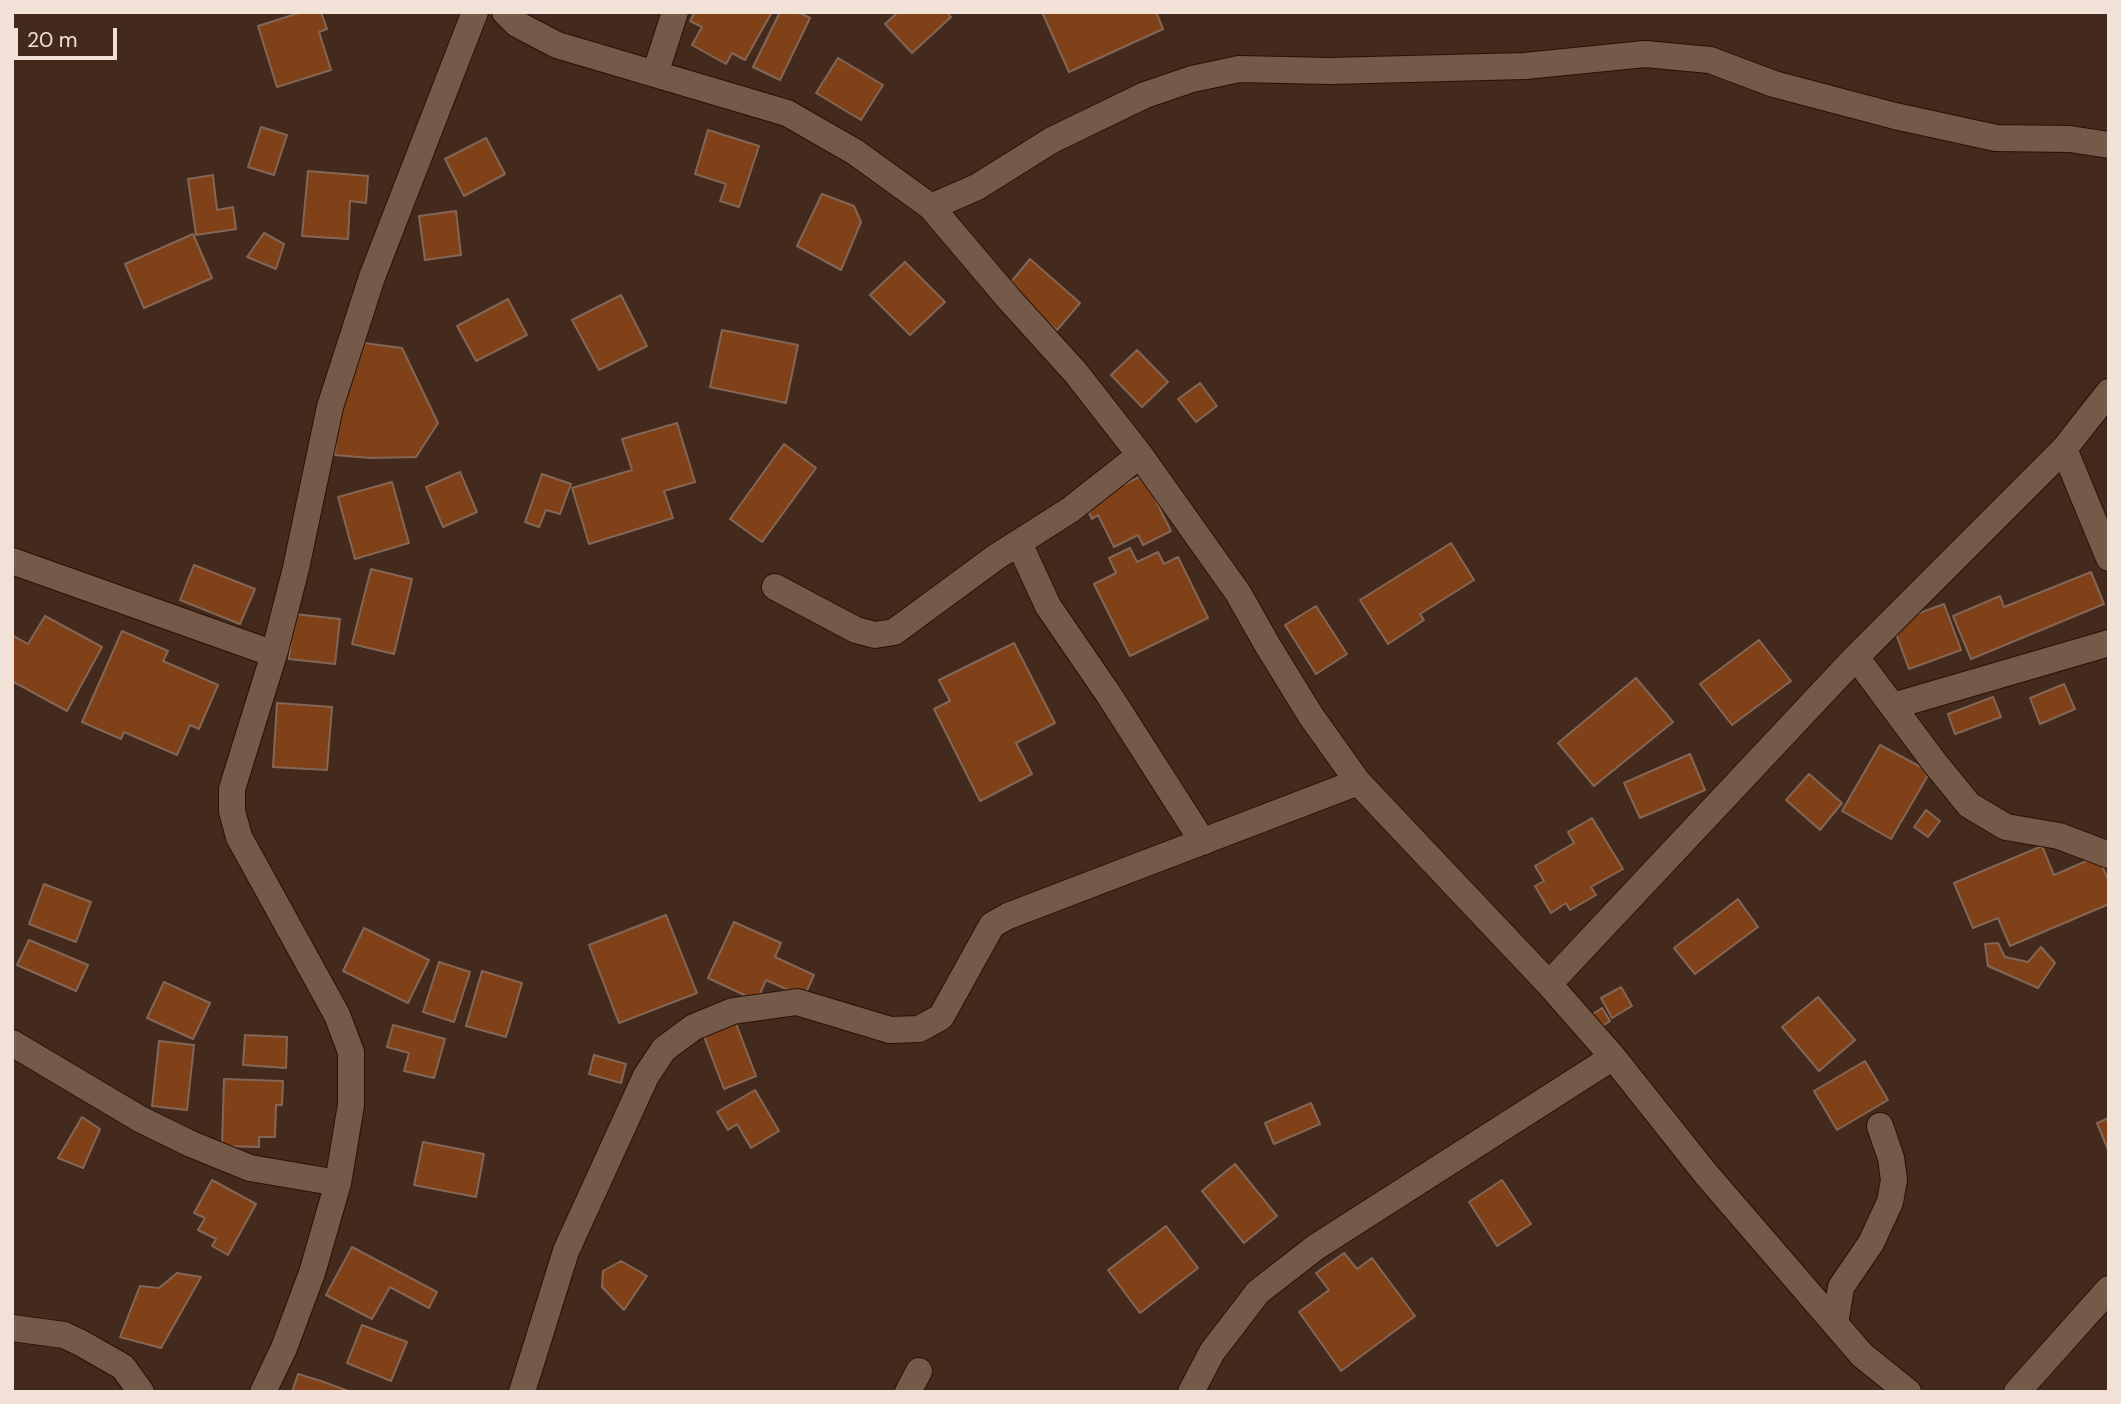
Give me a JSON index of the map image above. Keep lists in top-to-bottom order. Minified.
{"scale_bar":"20 m"}
